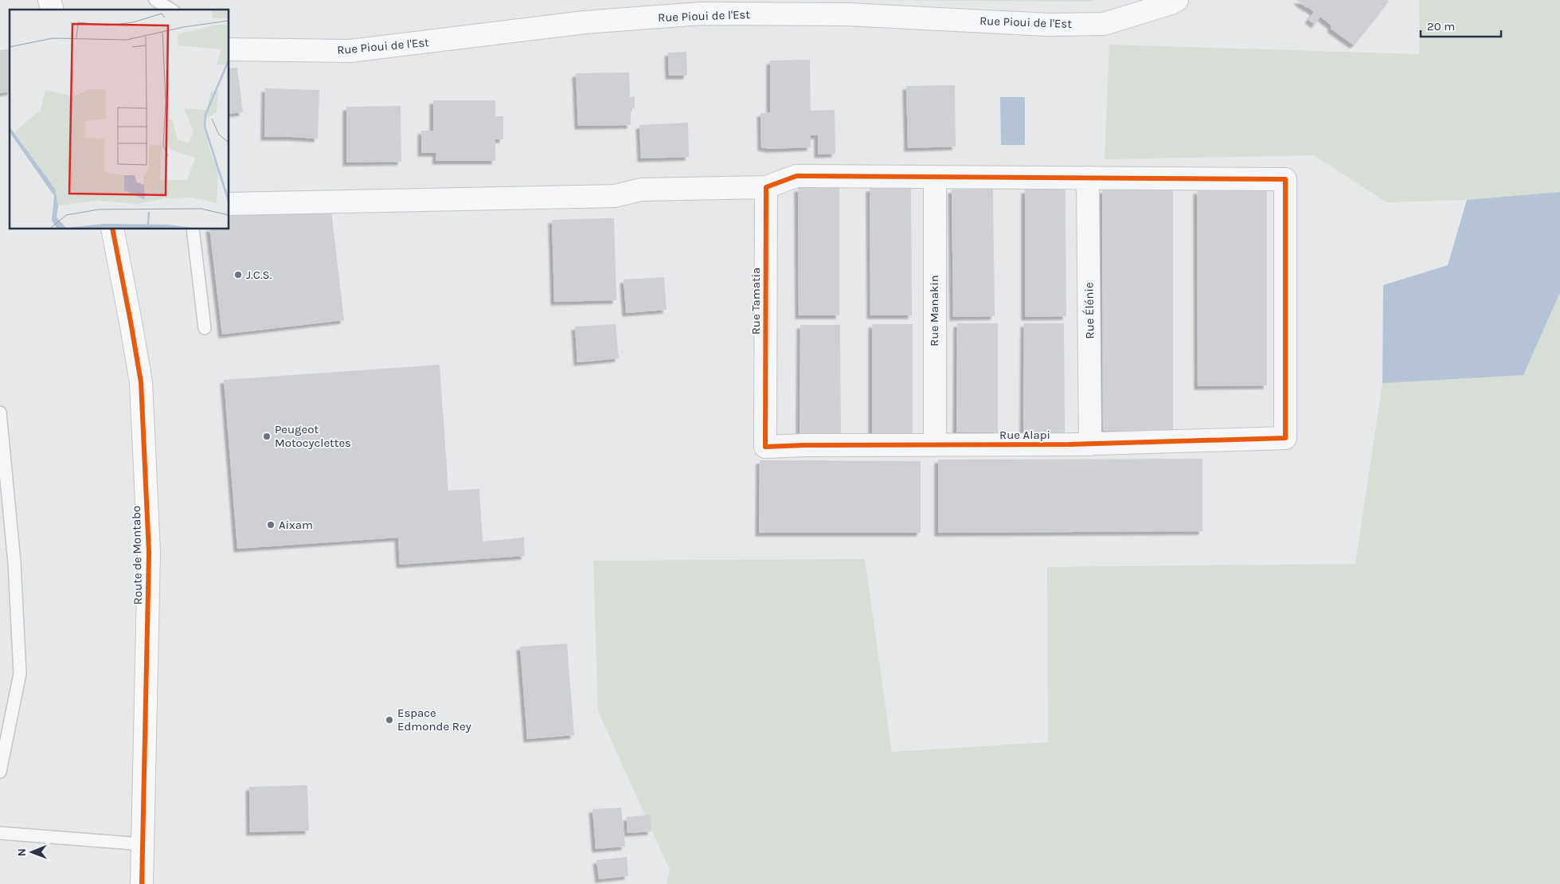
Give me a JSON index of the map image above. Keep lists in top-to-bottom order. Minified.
{"streets":{"main road":["Route de Montabo"],"street":["Rue Pioui de l'Est","Rue Tamatia","Rue Manakin","Rue Élénie","Rue Alapi"]},"crossings":[["Rue Tamatia","Rue Alapi"],["Rue Manakin","Rue Alapi"],["Rue Élénie","Rue Alapi"]],"places":["J.C.S.","Peugeot Motocyclettes","Aixam","Espace Edmonde Rey"],"scale_bar":"20 m","north":"left"}
